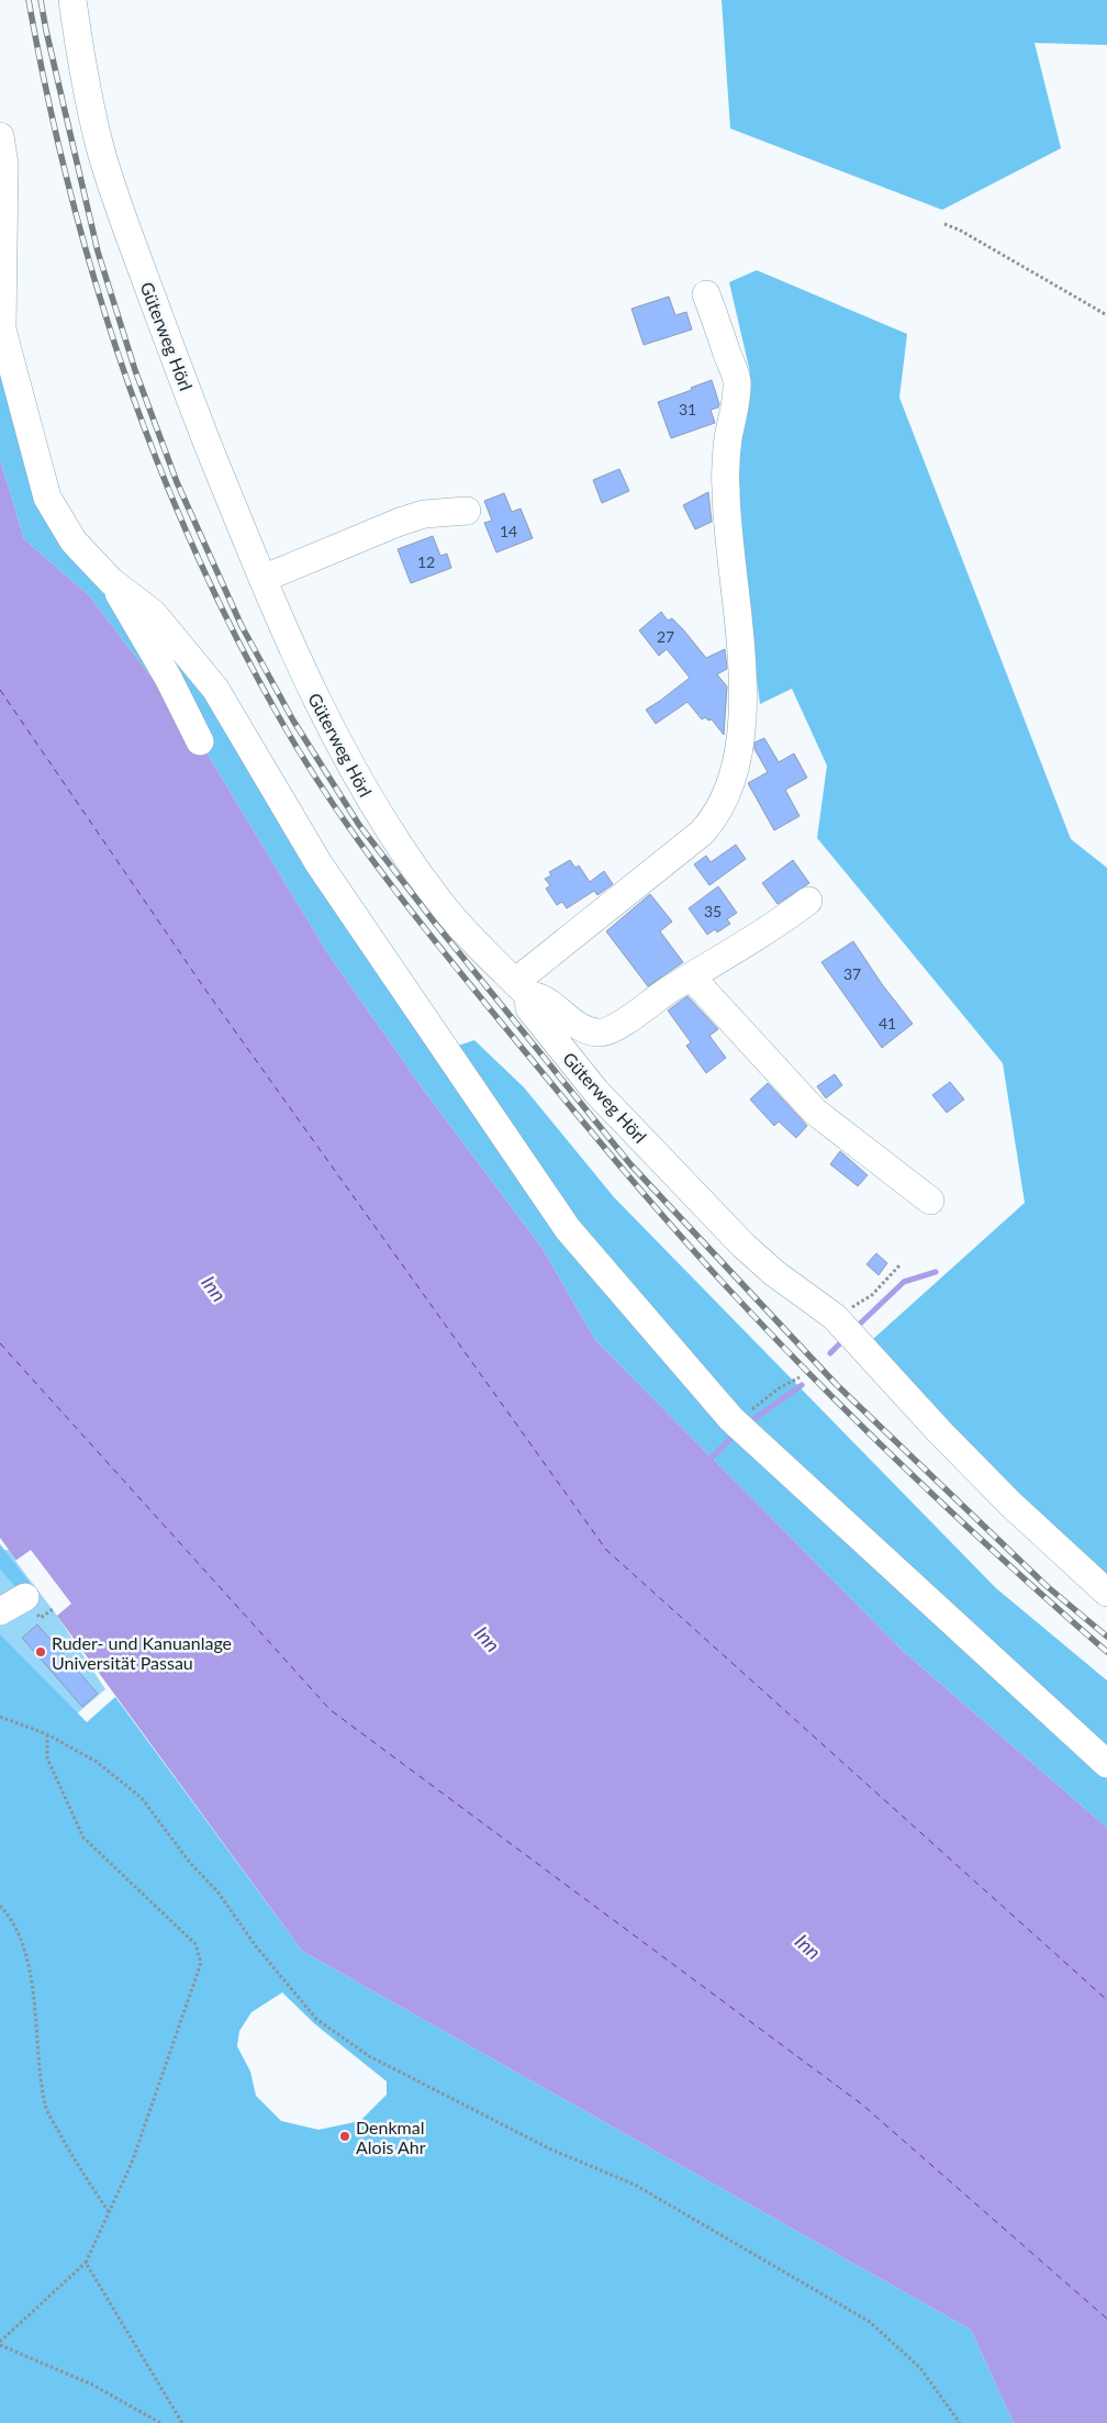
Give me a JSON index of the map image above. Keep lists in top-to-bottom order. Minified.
{"streets":{"street":["Güterweg Hörl"]},"water":["Inn"],"places":["Ruder- und Kanuanlage Universität Passau","Denkmal Alois Ahr"],"house_numbers":["31","14","12","27","35","37","41"]}
